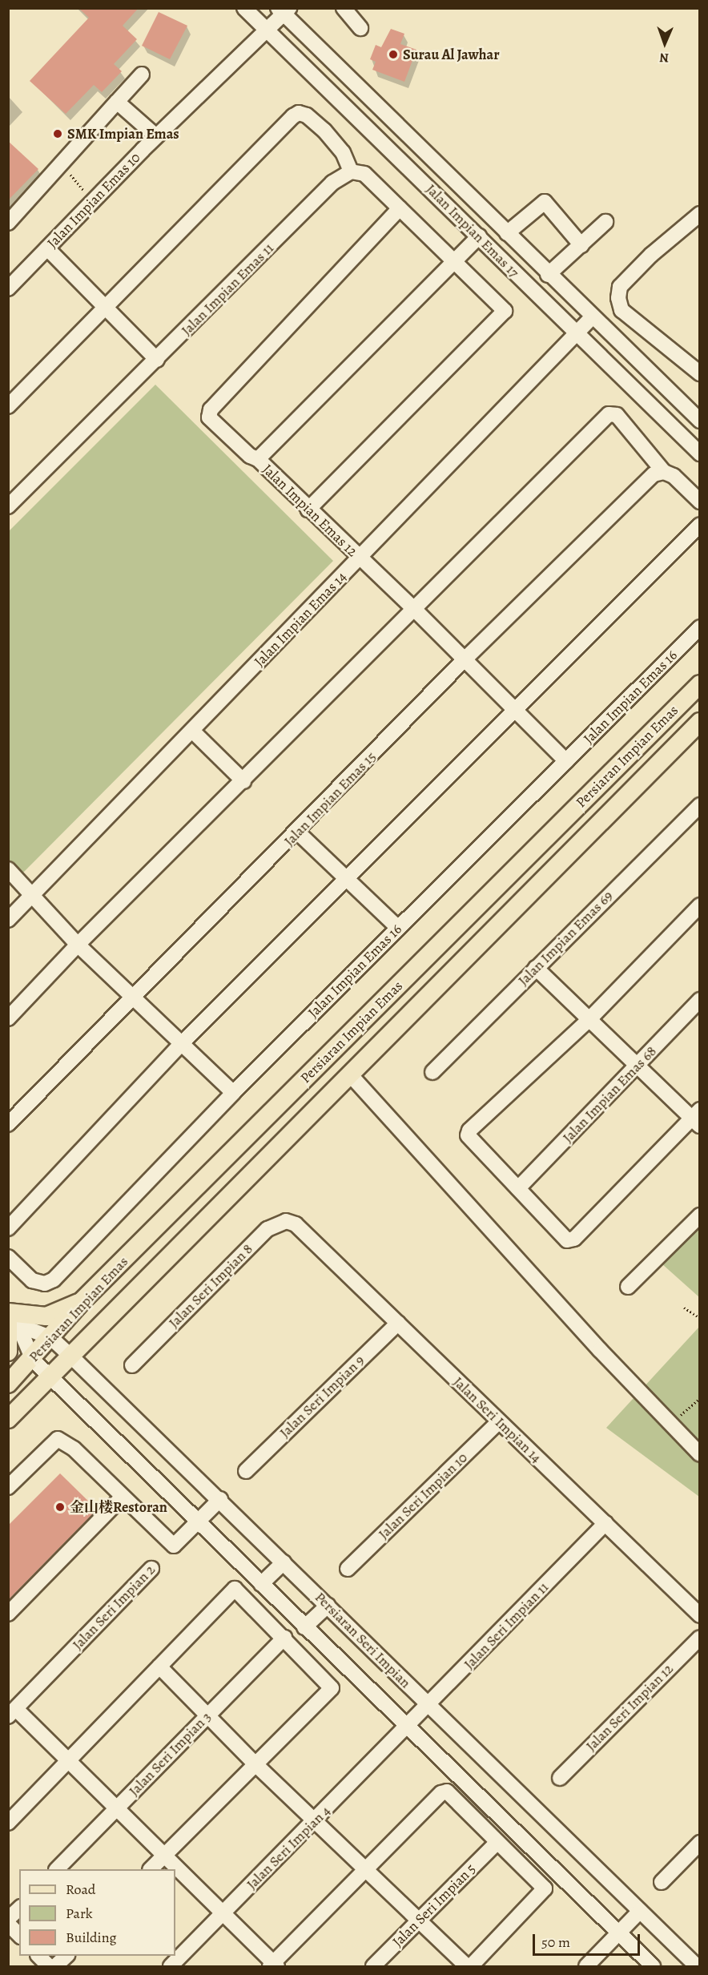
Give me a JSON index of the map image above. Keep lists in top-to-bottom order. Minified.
{"streets":{"main road":["Persiaran Impian Emas"],"street":["Jalan Impian Emas 10","Jalan Impian Emas 17","Jalan Impian Emas 11","Jalan Impian Emas 12","Jalan Impian Emas 14","Jalan Impian Emas 16","Jalan Impian Emas 15","Jalan Impian Emas 69","Jalan Impian Emas 68","Jalan Seri Impian 8","Jalan Seri Impian 9","Jalan Seri Impian 14","Jalan Seri Impian 10","Jalan Seri Impian 2","Jalan Seri Impian 11","Persiaran Seri Impian","Jalan Seri Impian 12","Jalan Seri Impian 3","Jalan Seri Impian 4","Jalan Seri Impian 5"]},"crossings":[["Jalan Impian Emas 10","Jalan Impian Emas 17"],["Jalan Impian Emas 17","Jalan Impian Emas 12"],["Jalan Impian Emas 17","Jalan Impian Emas 14"],["Jalan Impian Emas 12","Jalan Impian Emas 14"],["Jalan Impian Emas 12","Jalan Impian Emas 16"],["Jalan Impian Emas 12","Jalan Impian Emas 15"],["Persiaran Impian Emas","Persiaran Seri Impian"],["Jalan Seri Impian 8","Jalan Seri Impian 14"],["Jalan Seri Impian 9","Jalan Seri Impian 14"],["Jalan Seri Impian 14","Jalan Seri Impian 10"],["Jalan Seri Impian 14","Jalan Seri Impian 11"],["Jalan Seri Impian 11","Persiaran Seri Impian"],["Jalan Seri Impian 11","Jalan Seri Impian 4"]],"places":["Surau Al Jawhar","SMK Impian Emas","金山楼Restoran"],"legend":["Road","Park","Building"],"scale_bar":"50 m","north":"bottom"}
